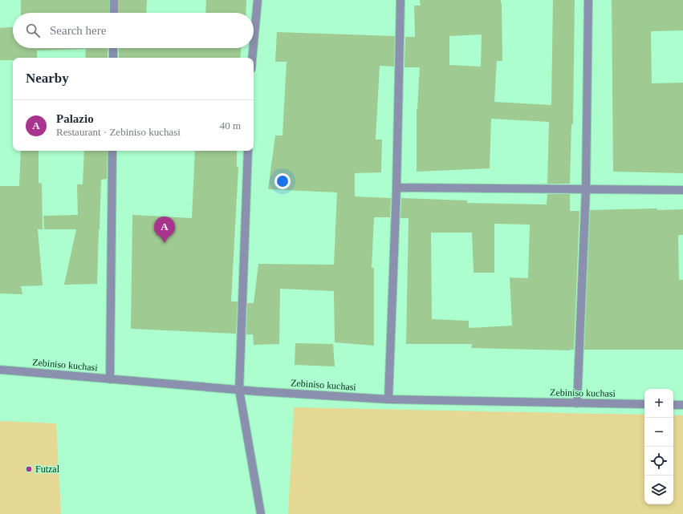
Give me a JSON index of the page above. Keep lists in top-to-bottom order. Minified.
{"streets":{"street":["Zebiniso kuchasi"]},"places":["Futzal"],"page":{"search":"Search here","heading":"Nearby","list":[{"mark":"A","name":"Palazio","note":"Restaurant · Zebiniso kuchasi","value":"40 m"}],"pins":"A","map_buttons":["+","−"]}}
